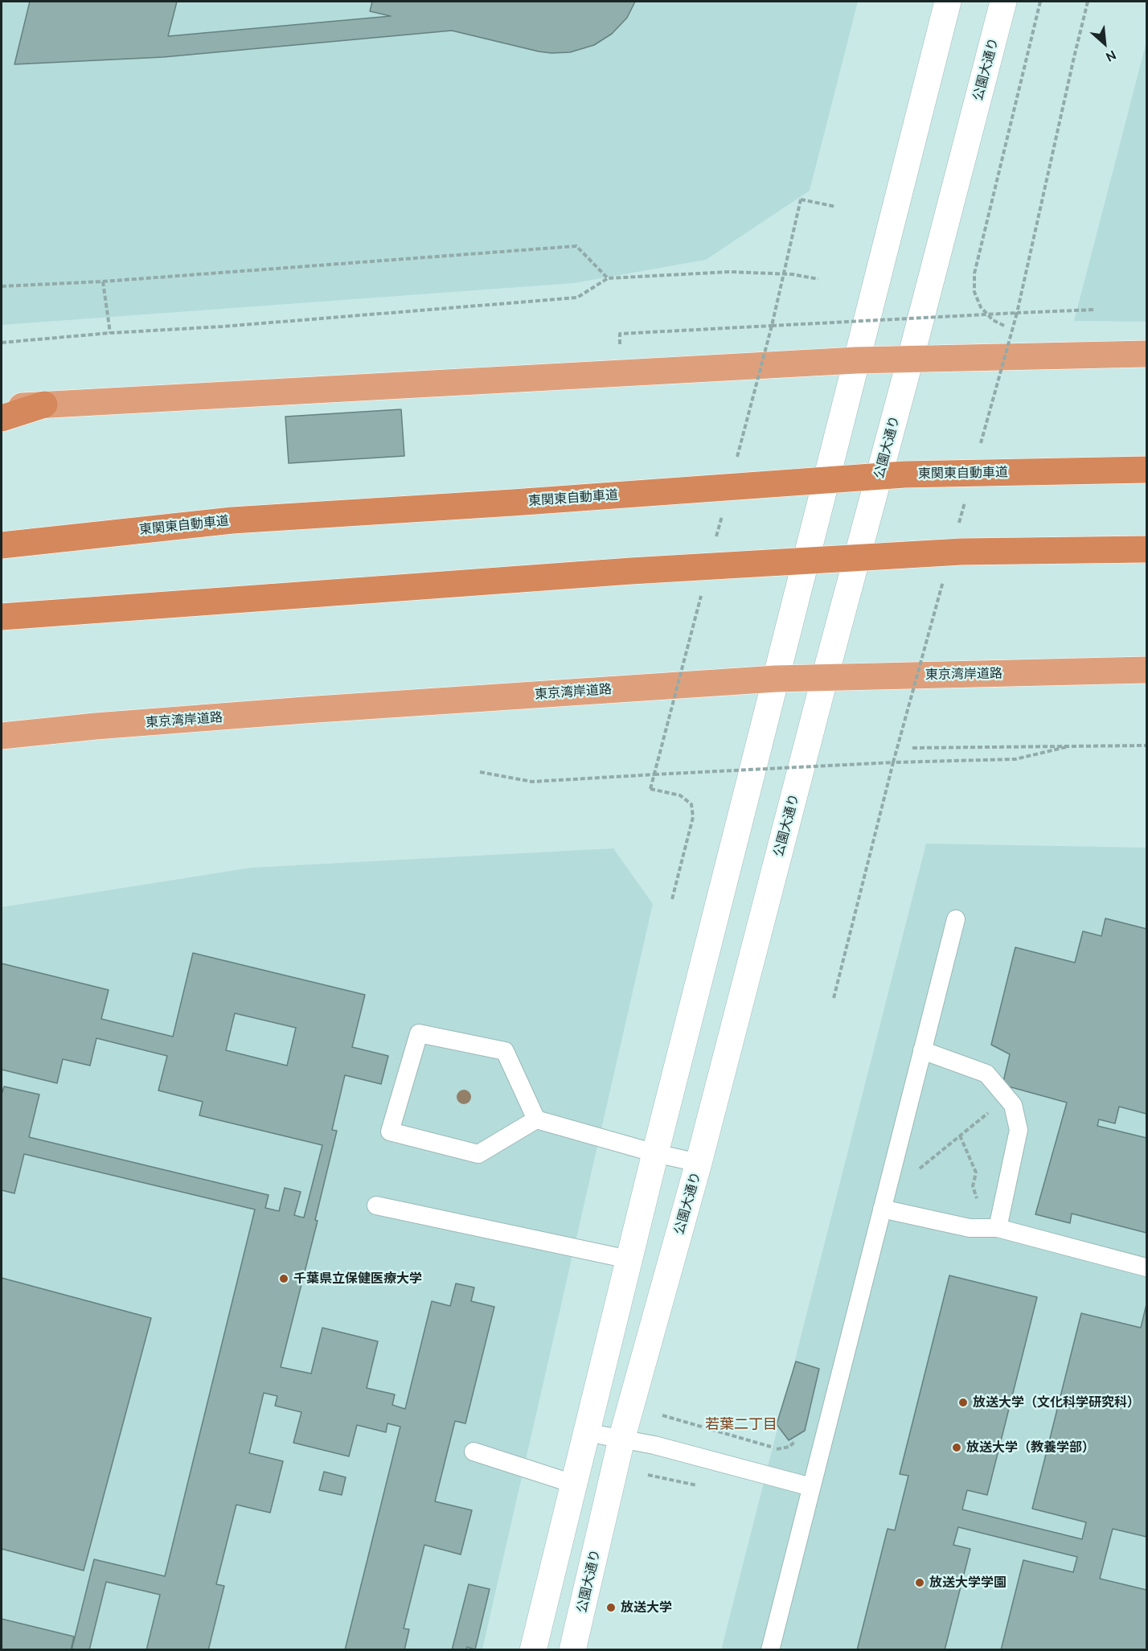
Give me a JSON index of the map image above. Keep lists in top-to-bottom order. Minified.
{"streets":{"highway":["東関東自動車道","東京湾岸道路"],"street":["公園大通り"]},"crossings":[["公園大通り","東京湾岸道路"]],"districts":["若葉二丁目"],"places":["千葉県立保健医療大学","放送大学（文化科学研究科）","放送大学（教養学部）","放送大学学園","放送大学"],"north":"bottom right"}
